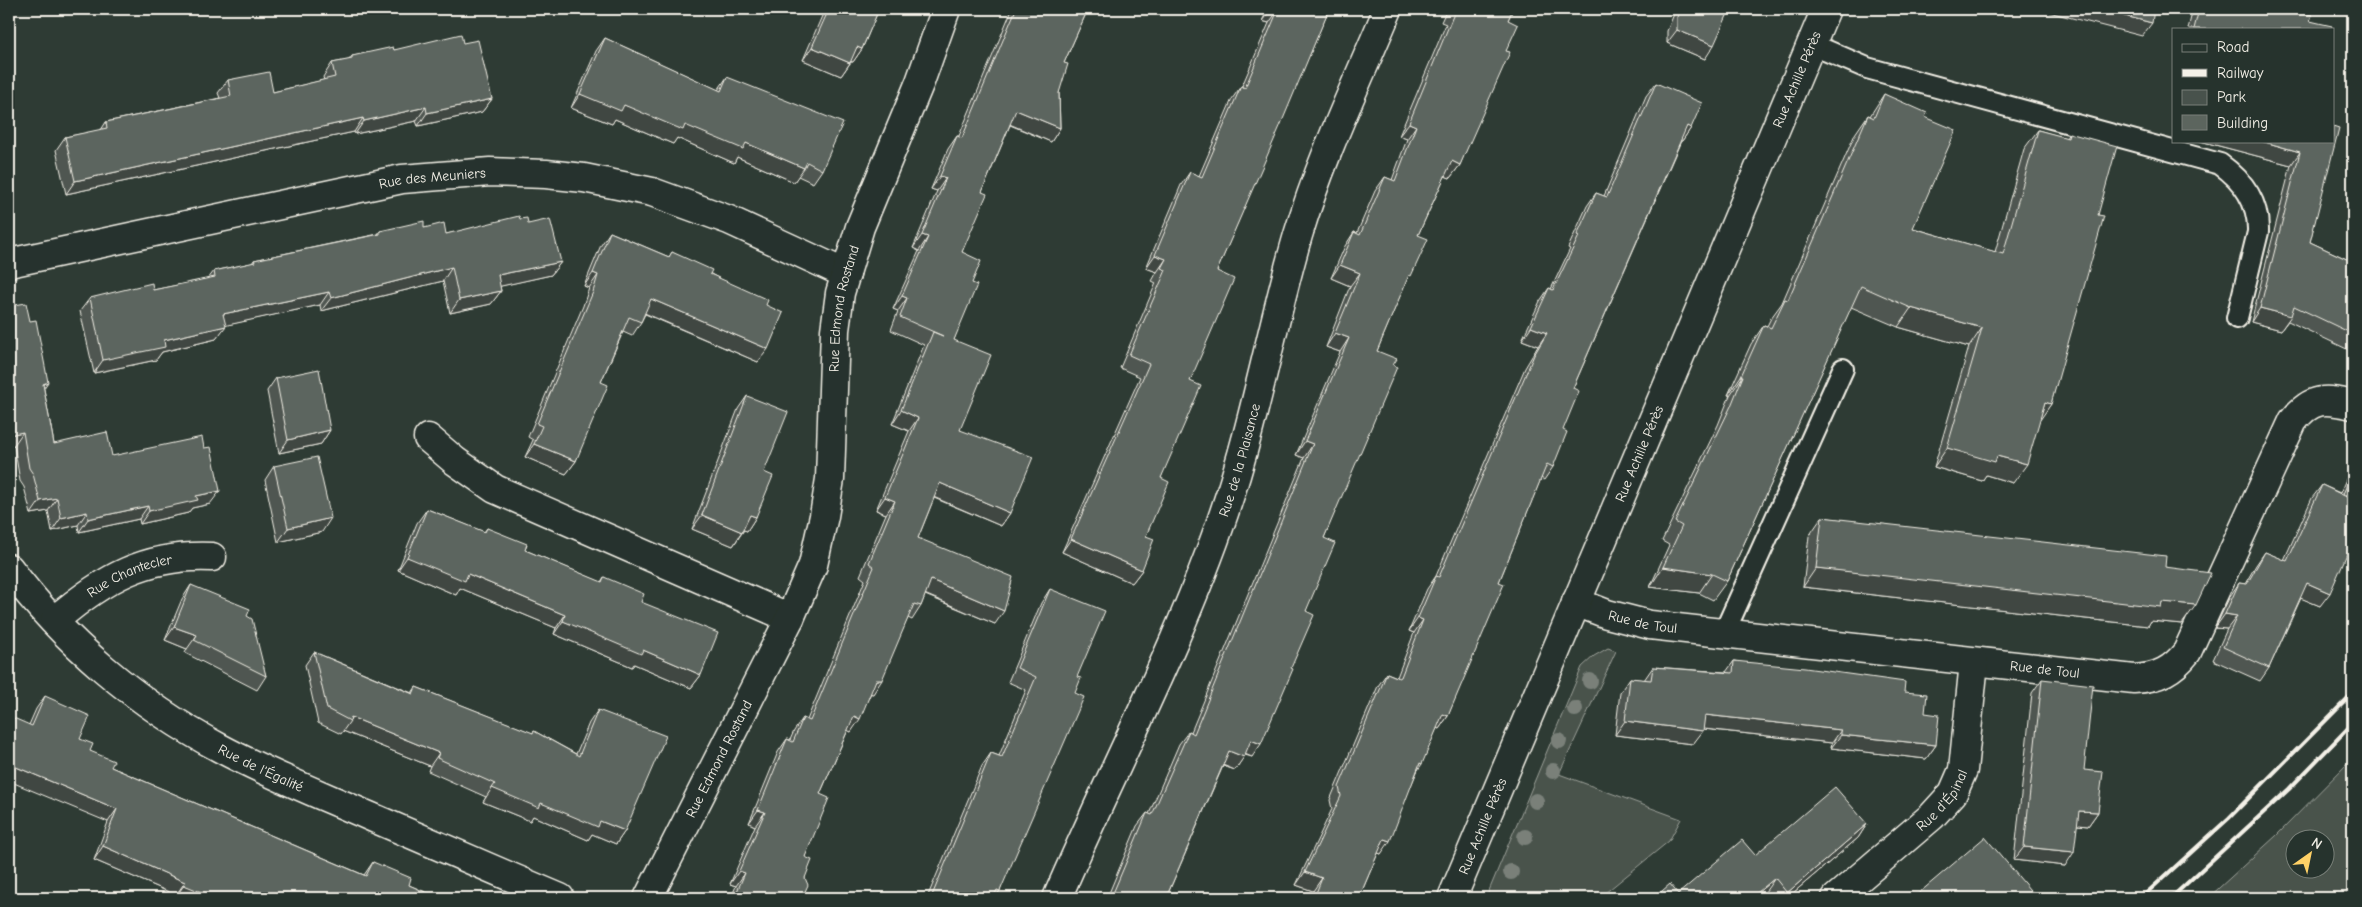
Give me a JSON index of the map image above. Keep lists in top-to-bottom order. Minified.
{"streets":{"street":["Rue Achille Pérès","Rue des Meuniers","Rue Edmond Rostand","Rue de la Plaisance","Rue Chantecler","Rue de Toul","Rue de l'Égalité","Rue d'Épinal"]},"crossings":[["Rue Achille Pérès","Rue de Toul"],["Rue des Meuniers","Rue Edmond Rostand"],["Rue Chantecler","Rue de l'Égalité"],["Rue de Toul","Rue d'Épinal"]],"legend":["Road","Railway","Park","Building"],"north":"top right"}
